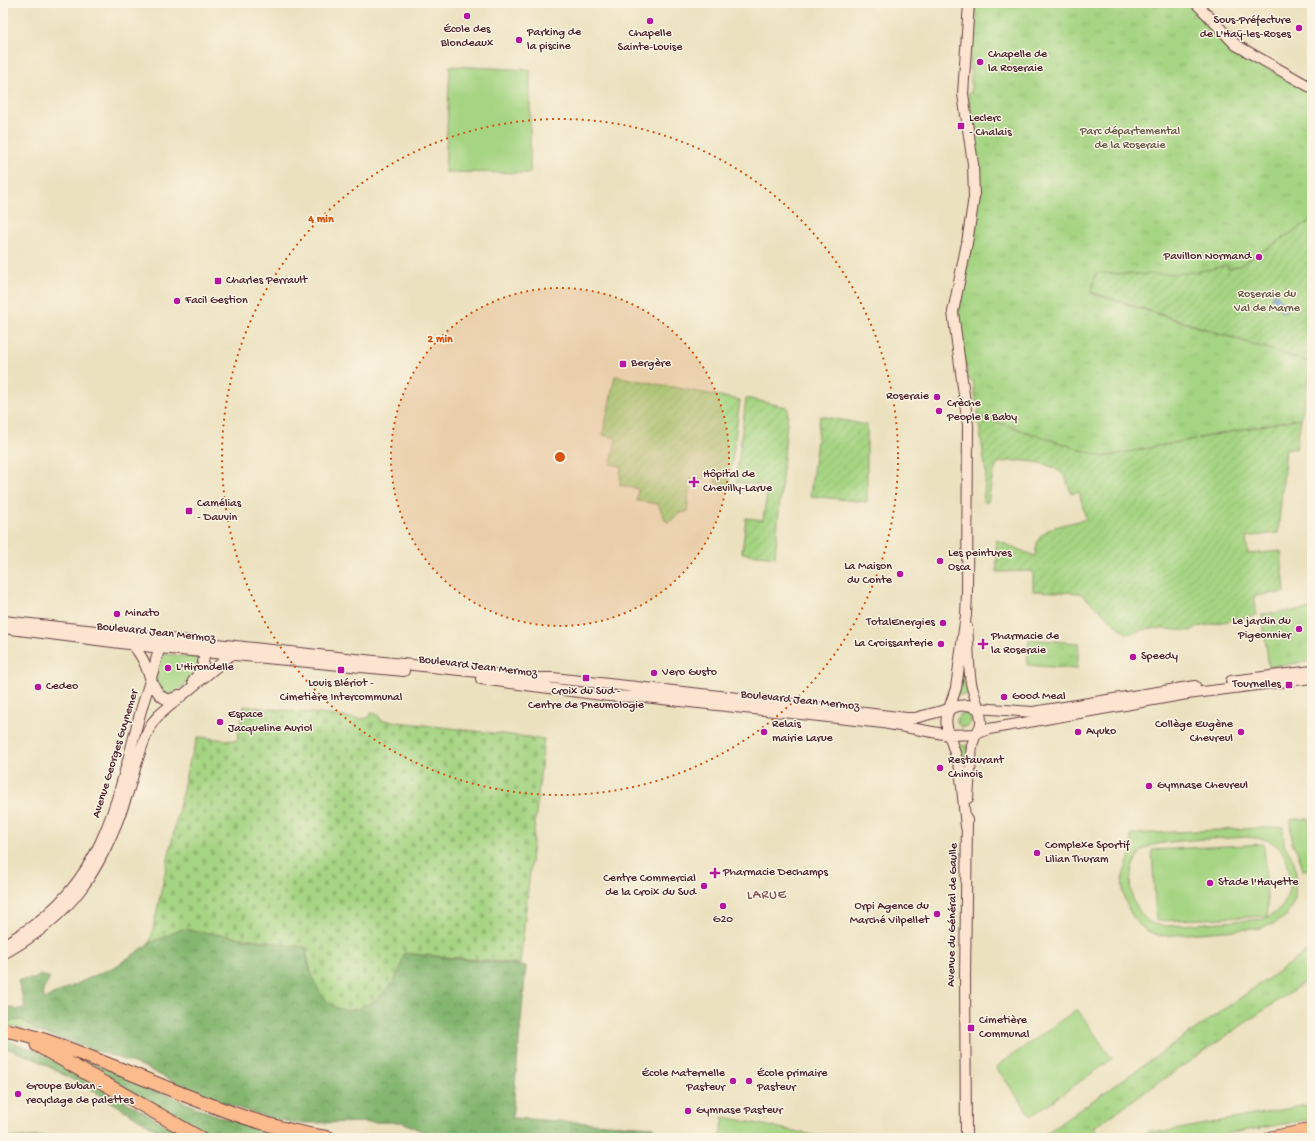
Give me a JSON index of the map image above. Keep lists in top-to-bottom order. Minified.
{"streets":{"main road":["Boulevard Jean Mermoz","Avenue Georges Guynemer","Avenue du Général de Gaulle"]},"crossings":[["Boulevard Jean Mermoz","Avenue Georges Guynemer"],["Boulevard Jean Mermoz","Avenue du Général de Gaulle"]],"districts":["LARUE"],"parks":["Parc départemental de la Roseraie","Roseraie du Val de Marne"],"places":{"other":["École des Blondeaux","Chapelle Sainte-Louise","Sous-Préfecture de L'Haÿ-les-Roses","Parking de la piscine","Chapelle de la Roseraie","Pavillon Normand","Facil Gestion","Roseraie","Crèche People & Baby","Les peintures Osca","La Maison du Conte","Minato","TotalEnergies","Le jardin du Pigeonnier","La Croissanterie","Speedy","L'Hirondelle","Vero Gusto","Cedeo","Good Meal","Espace Jacqueline Auriol","Relais mairie Larue","Ayuko","Collège Eugène Chevreul","Restaurant Chinois","Gymnase Chevreul","Complexe Sportif Lilian Thuram","Stade l'Hayette","Centre Commercial de la Croix du Sud","G20","Orpi Agence du Marché Vilpellet","École Maternelle Pasteur","École primaire Pasteur","Groupe Buban - recyclage de palettes","Gymnase Pasteur"],"transit":["Leclerc - Chalais","Charles Perrault","Bergère","Camélias - Dauvin","Louis Blériot - Cimetière Intercommunal","Croix du Sud - Centre de Pneumologie","Tournelles","Cimetière Communal"],"health":["Hôpital de Chevilly-Larue","Pharmacie de la Roseraie","Pharmacie Dechamps"]},"rings":["4 min","2 min"]}
